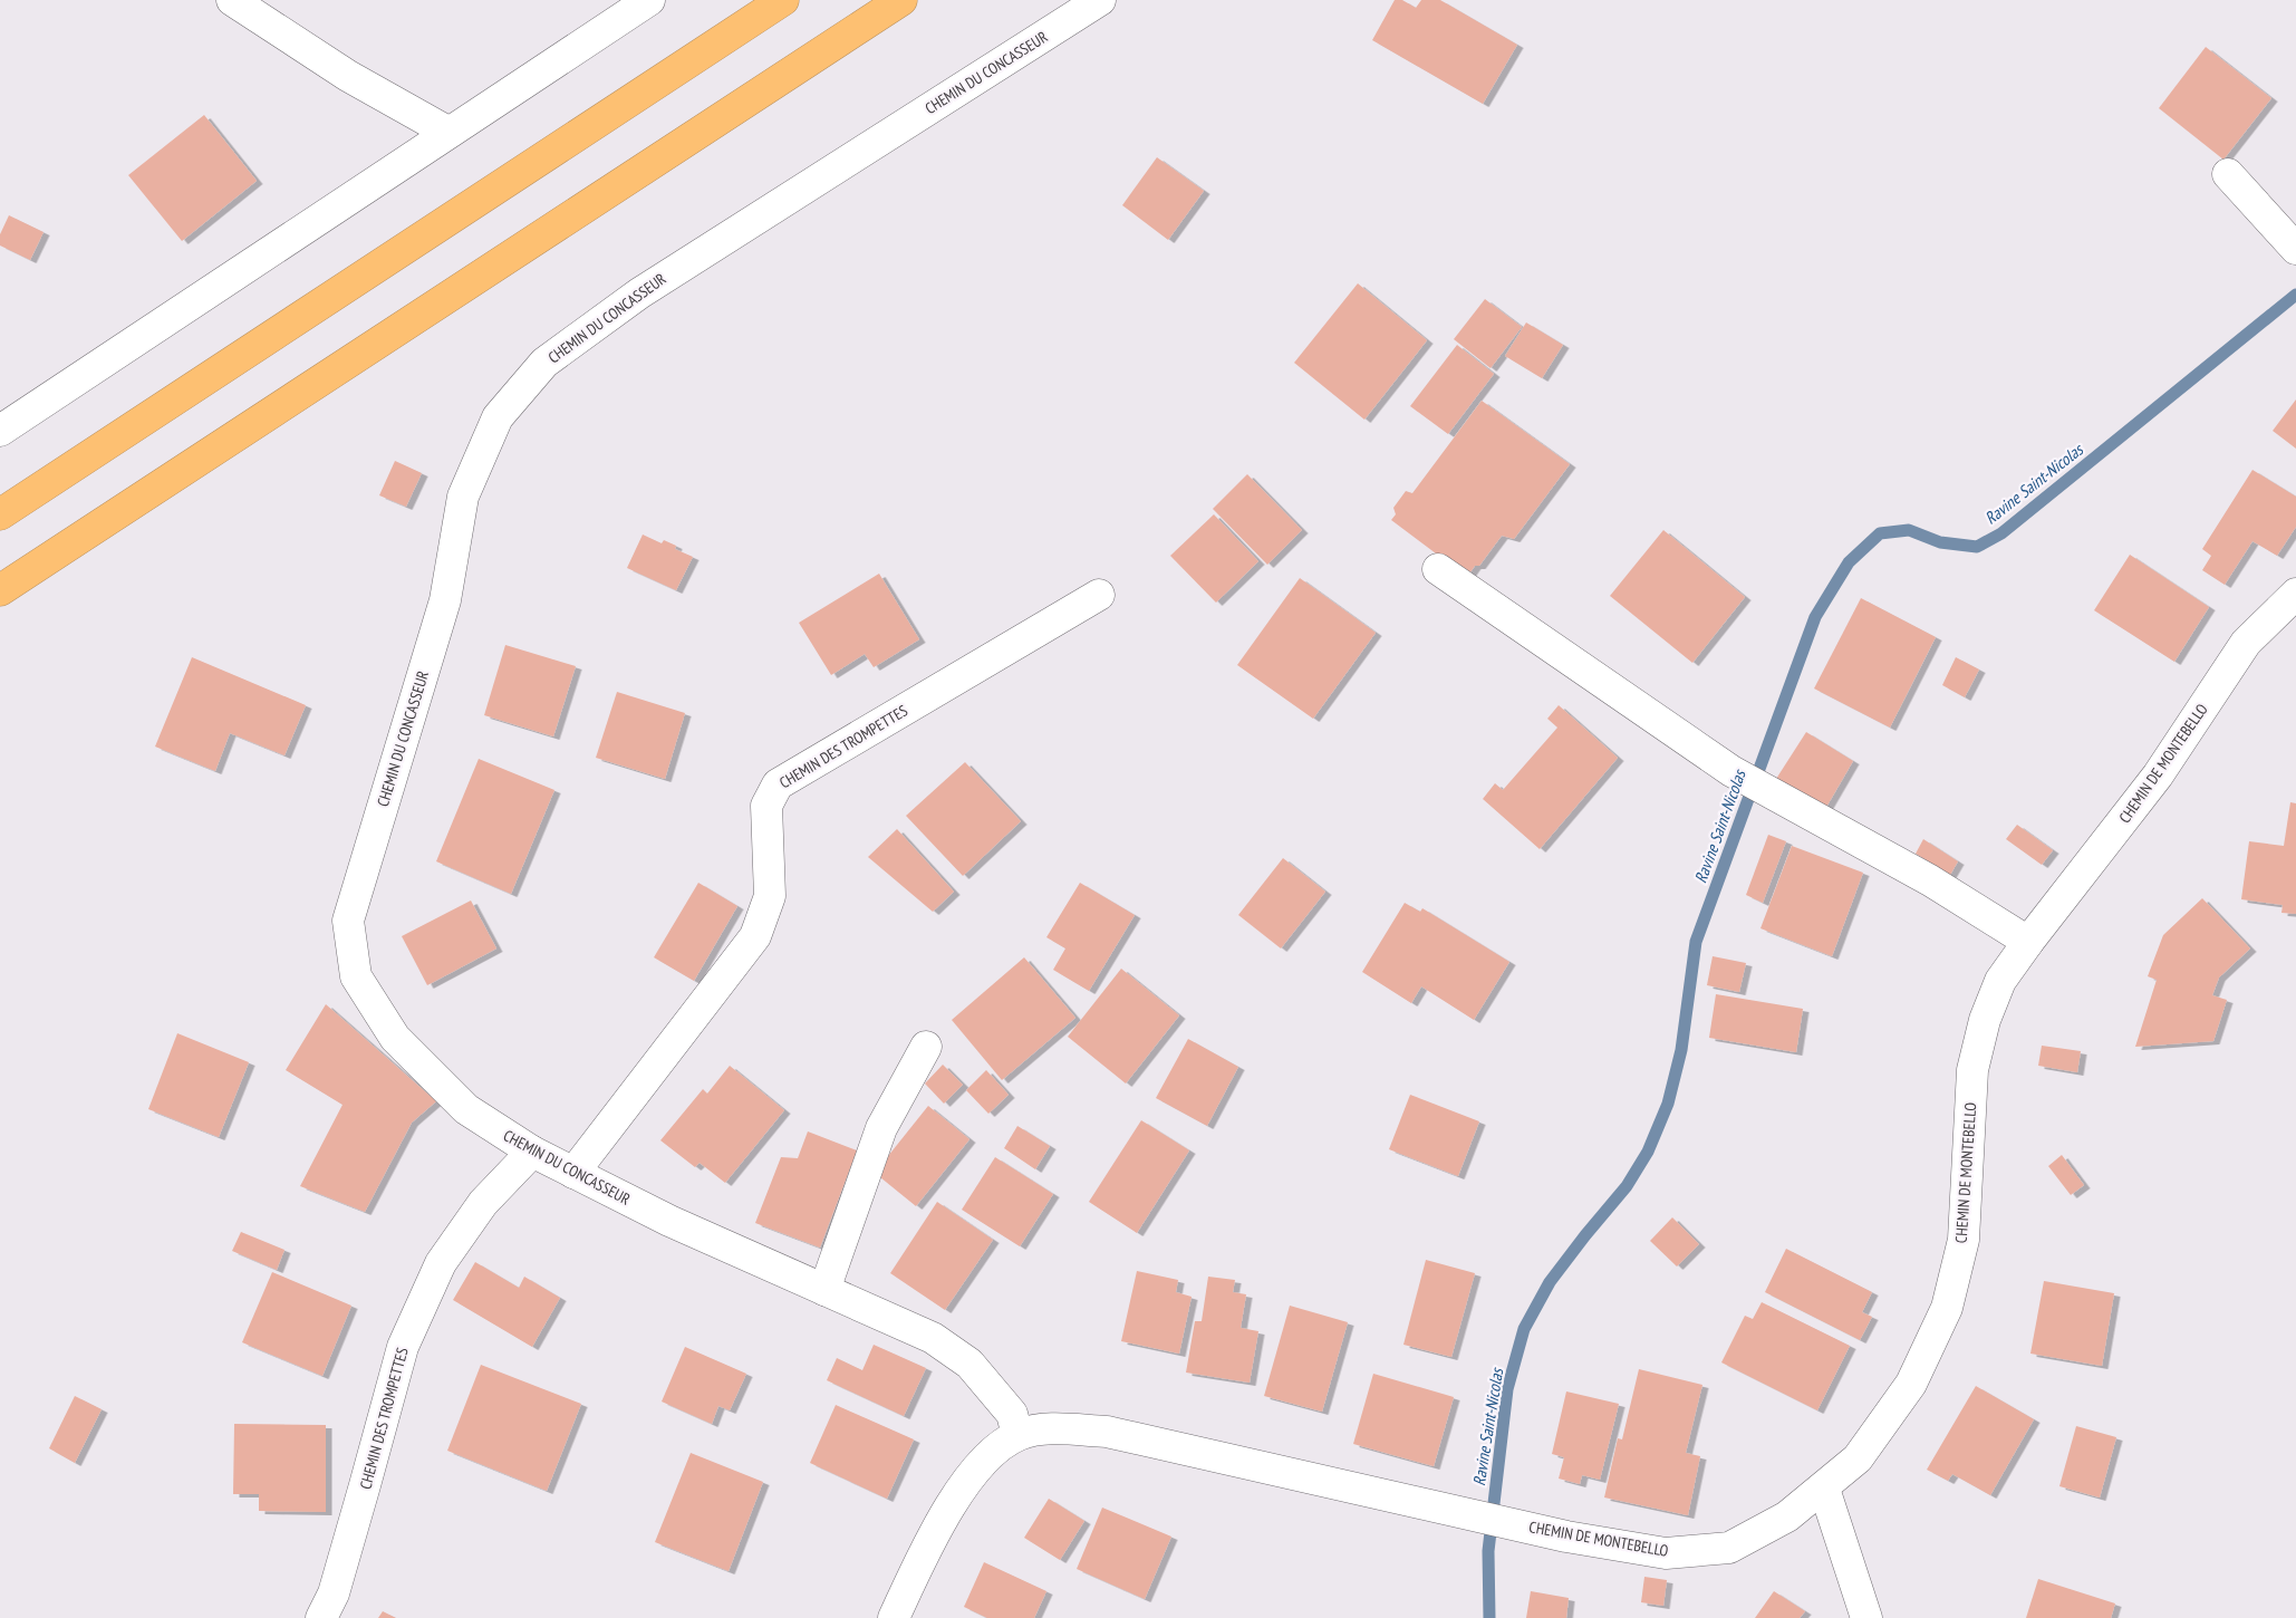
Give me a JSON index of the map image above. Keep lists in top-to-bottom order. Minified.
{"streets":{"street":["CHEMIN DU CONCASSEUR","CHEMIN DES TROMPETTES","CHEMIN DE MONTEBELLO"]},"crossings":[["CHEMIN DU CONCASSEUR","CHEMIN DES TROMPETTES"],["CHEMIN DU CONCASSEUR","CHEMIN DE MONTEBELLO"]],"water":["Ravine Saint-Nicolas"]}
